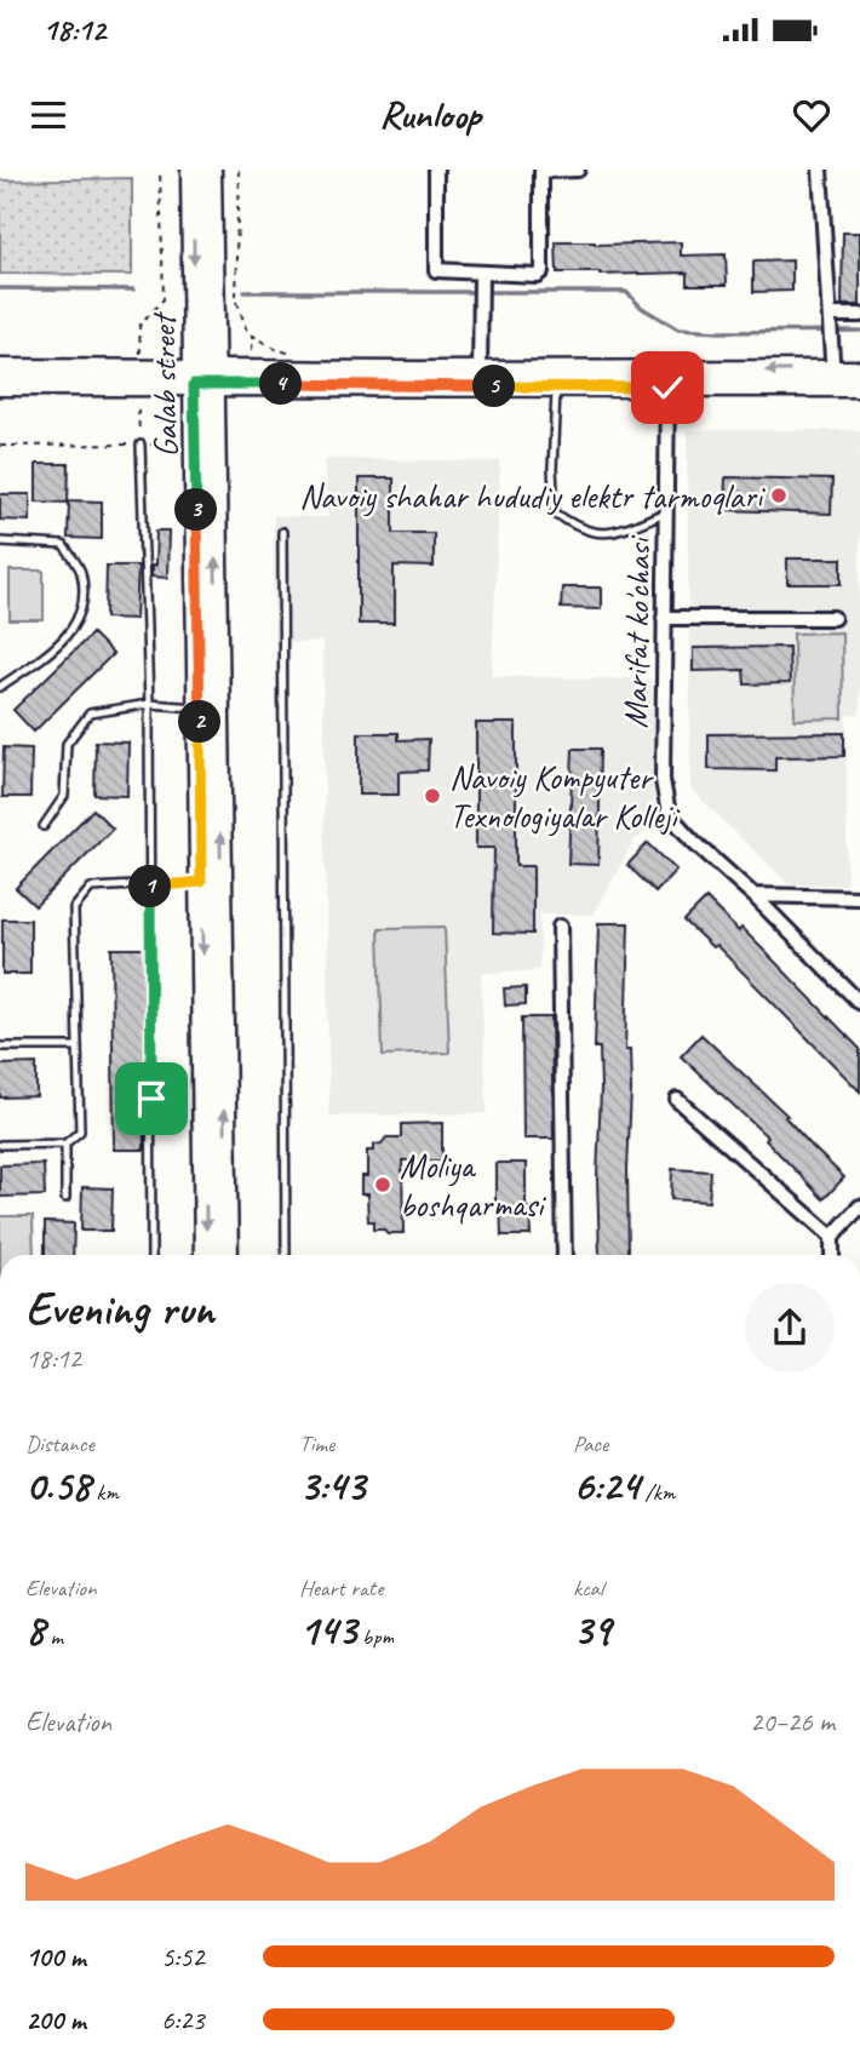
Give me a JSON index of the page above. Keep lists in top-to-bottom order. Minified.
{"streets":{"main road":["Galab street"],"street":["Marifat ko'chasi"]},"places":["Navoiy shahar hududiy elektr tarmoqlari","Navoiy Kompyuter Texnologiyalar Kolleji","Moliya boshqarmasi"],"page":{"status":"18:12","header":"Runloop","pins":["4","5","3","2","1"],"heading":["Evening run","18:12"],"stats":[["Distance","0.58 km"],["Time","3:43"],["Pace","6:24 /km"],["Elevation","8 m"],["Heart rate","143 bpm"],["kcal","39"]],"chart":["Elevation","20–26 m"],"list":[{"name":"100 m","note":"5:52"},{"name":"200 m","note":"6:23"}]}}
